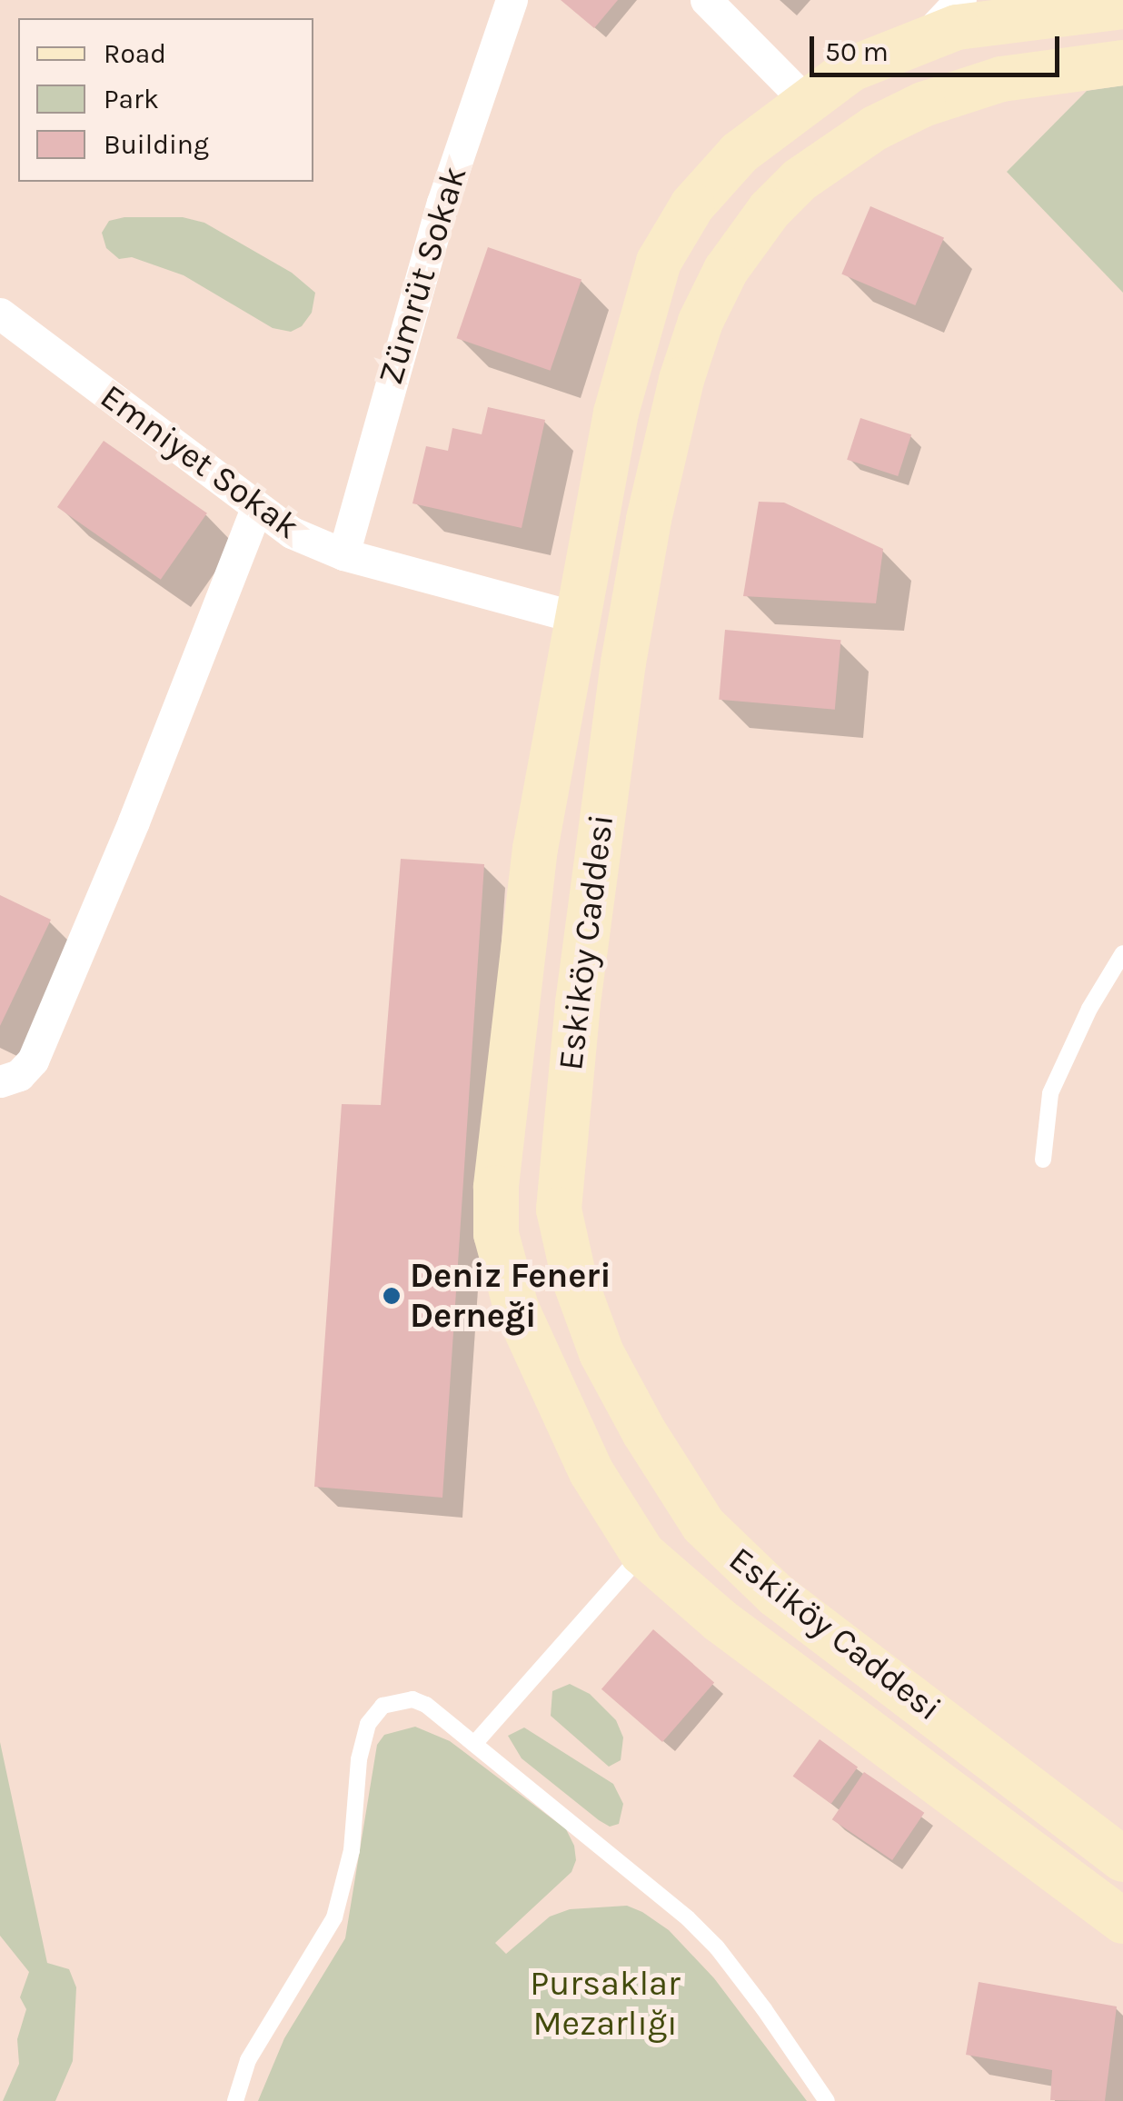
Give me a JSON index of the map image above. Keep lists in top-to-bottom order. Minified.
{"streets":{"street":["Zümrüt Sokak","Emniyet Sokak","Eskiköy Caddesi"]},"crossings":[["Zümrüt Sokak","Emniyet Sokak"]],"parks":["Pursaklar Mezarlığı"],"places":["Deniz Feneri Derneği"],"legend":["Road","Park","Building"],"scale_bar":"50 m"}
